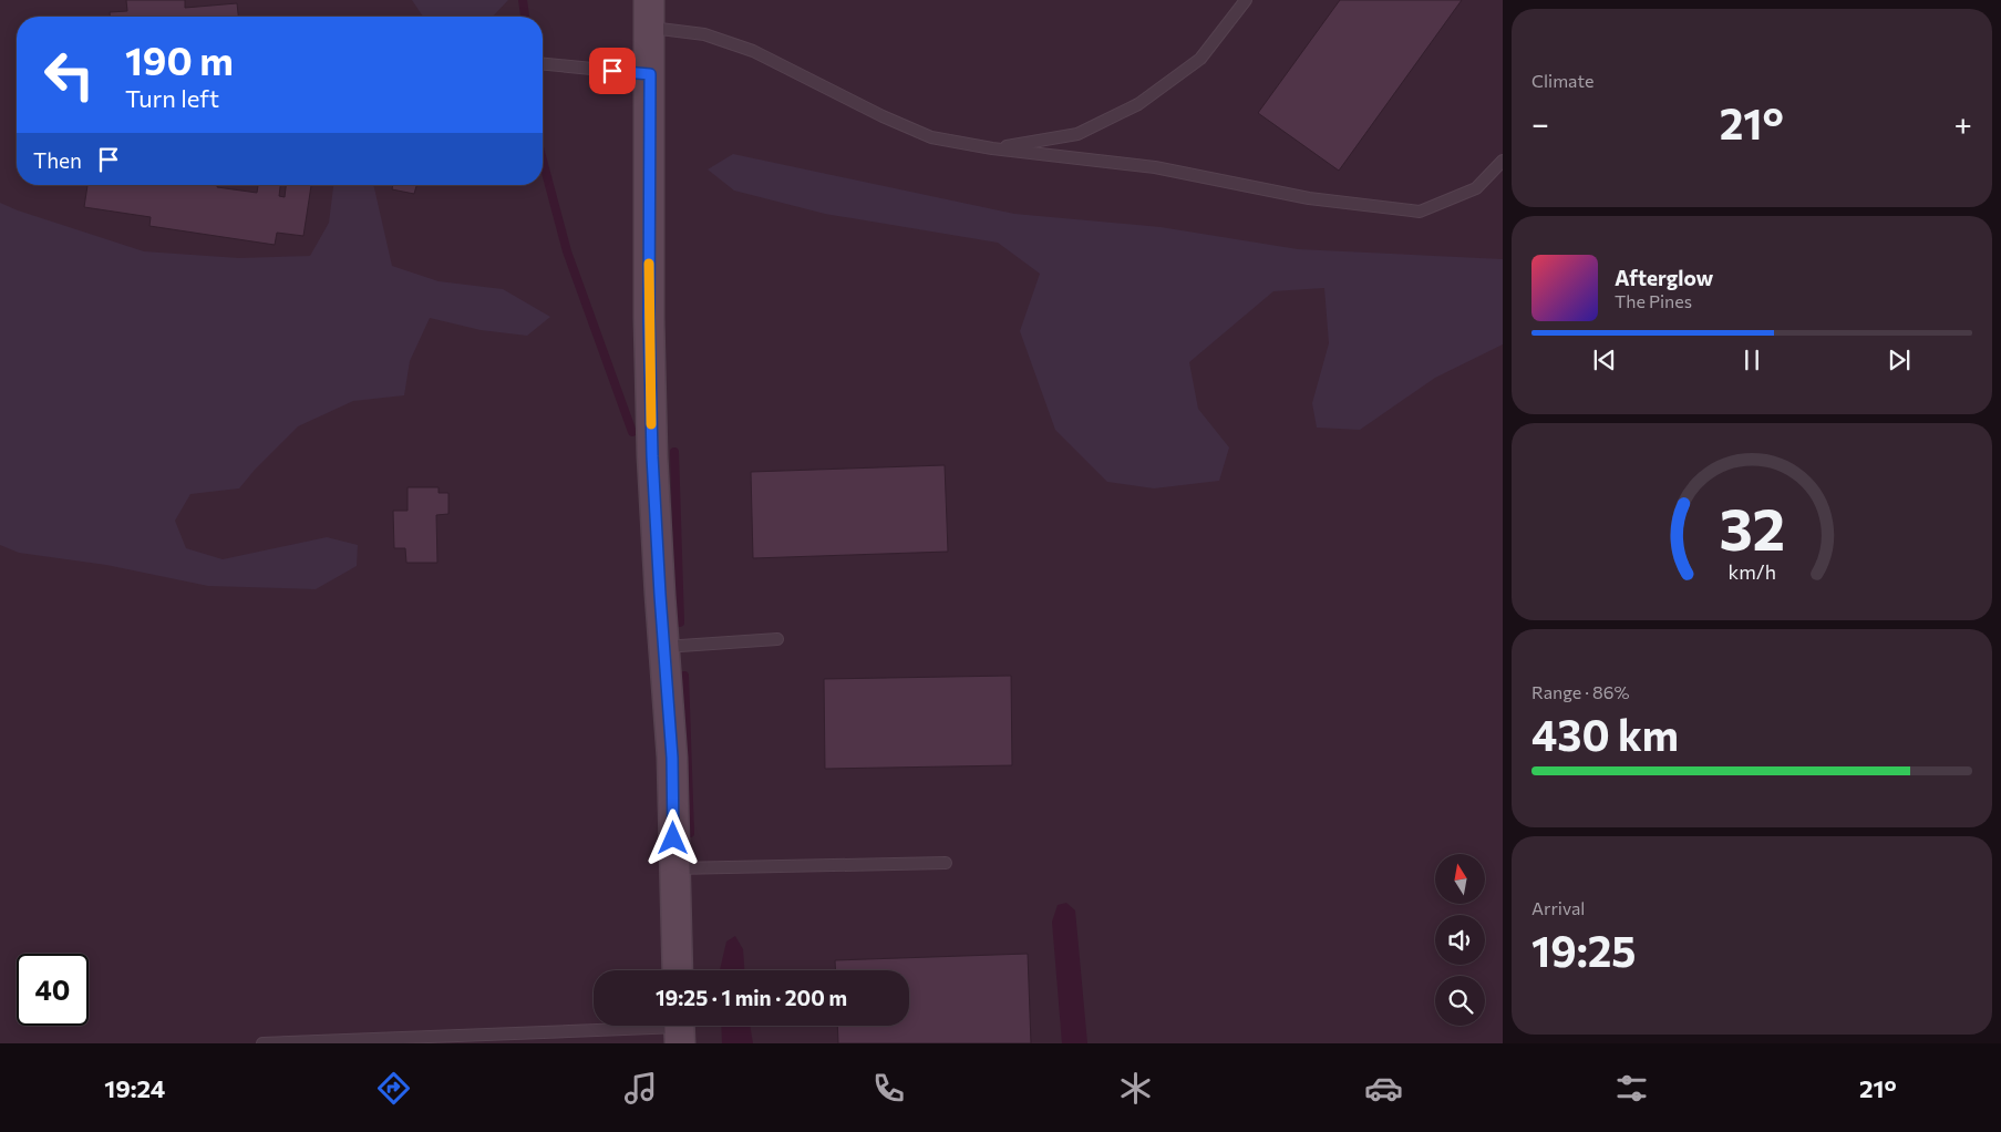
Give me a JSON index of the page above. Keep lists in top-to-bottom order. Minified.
{"north":"top","page":{"tile":["Climate",["Range · 86%","430 km"],["Arrival","19:25"]],"turn":["190 m","Turn left"],"heat":["−","21°","+"],"then":"Then","song":["Afterglow","The Pines"],"limit":"40","trip":"19:25 · 1 min · 200 m","tabs":["19:24","21°"],"gauge":["32","km/h"]}}
